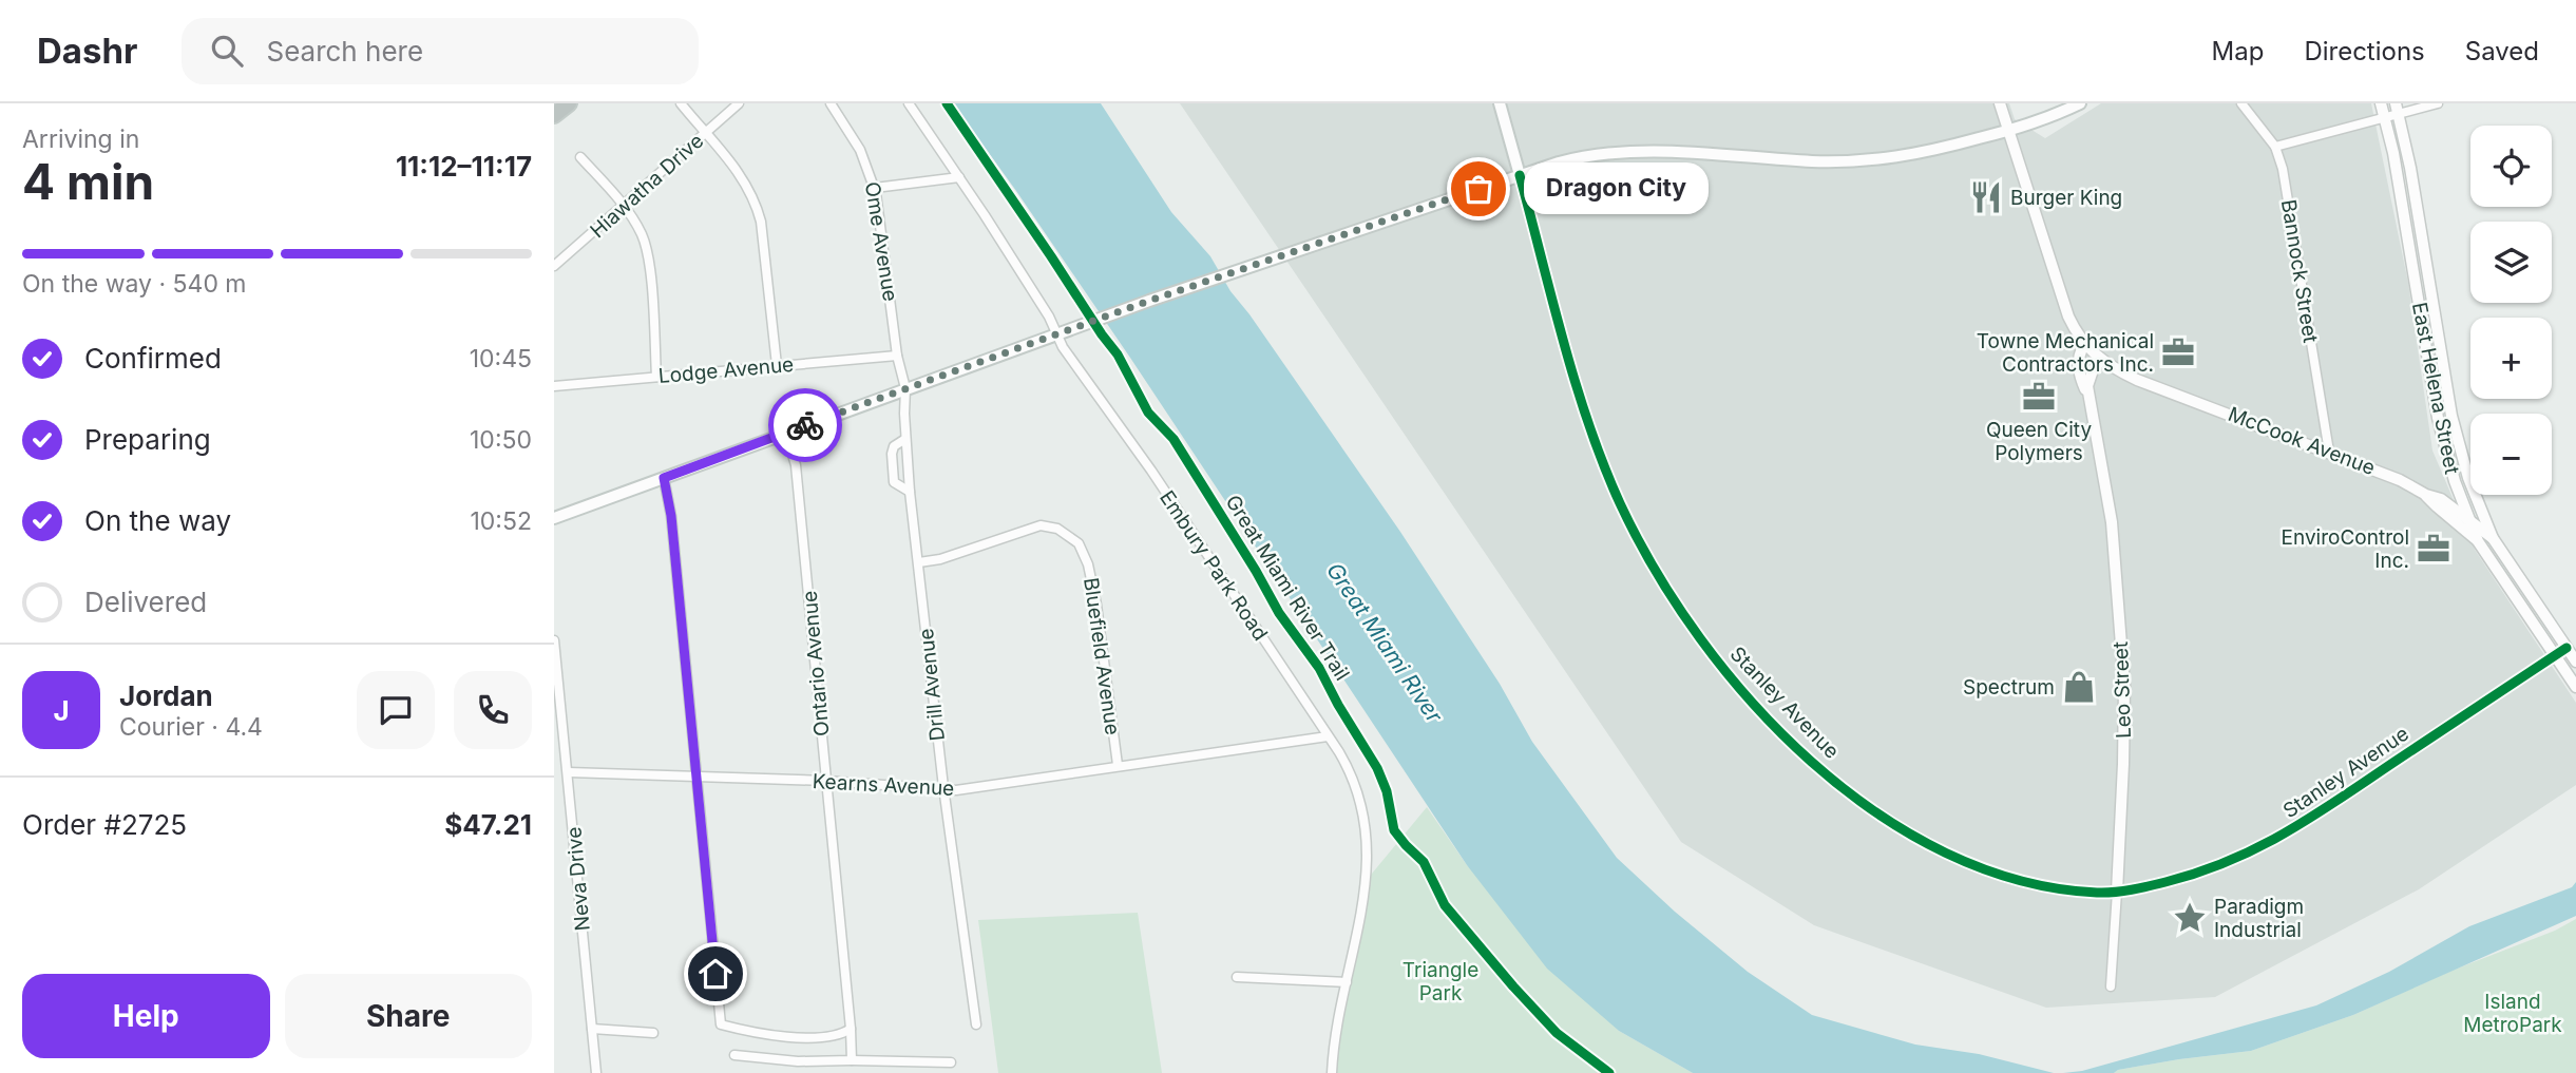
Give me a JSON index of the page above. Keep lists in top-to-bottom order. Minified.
{"streets":{"main road":["Stanley Avenue"],"street":["Hiawatha Drive","Ome Avenue","Bannock Street","Lodge Avenue","East Helena Street","McCook Avenue","Embury Park Road","Bluefield Avenue","Ontario Avenue","Drill Avenue","Leo Street","Kearns Avenue","Neva Drive"],"cycle path":["Great Miami River Trail"]},"crossings":[["Ome Avenue","Lodge Avenue"],["Ome Avenue","Drill Avenue"],["Bannock Street","McCook Avenue"],["East Helena Street","McCook Avenue"],["East Helena Street","Stanley Avenue"],["McCook Avenue","Leo Street"],["Embury Park Road","Kearns Avenue"],["Bluefield Avenue","Drill Avenue"],["Bluefield Avenue","Kearns Avenue"],["Ontario Avenue","Kearns Avenue"],["Drill Avenue","Kearns Avenue"],["Leo Street","Stanley Avenue"],["Kearns Avenue","Neva Drive"]],"water":["Great Miami River"],"parks":["Triangle Park","Island MetroPark"],"places":{"other":["Dragon City"],"restaurant":["Burger King"],"office":["Towne Mechanical Contractors Inc.","Queen City Polymers","EnviroControl Inc."],"shop":["Spectrum"],"place":["Paradigm Industrial"]},"page":{"header":"Dashr","search":"Search here","nav":["Map","Directions","Saved"],"heading":["4 min","Arriving in","11:12–11:17"],"panel":["Jordan","Courier · 4.4","Order #2725","$47.21"],"map_buttons":["+","−"],"bubble":"Dragon City","bar":"On the way · 540 m","list":[["Confirmed","10:45"],["Preparing","10:50"],["On the way","10:52"],"Delivered"],"round":"J","buttons":["Help","Share"]}}
